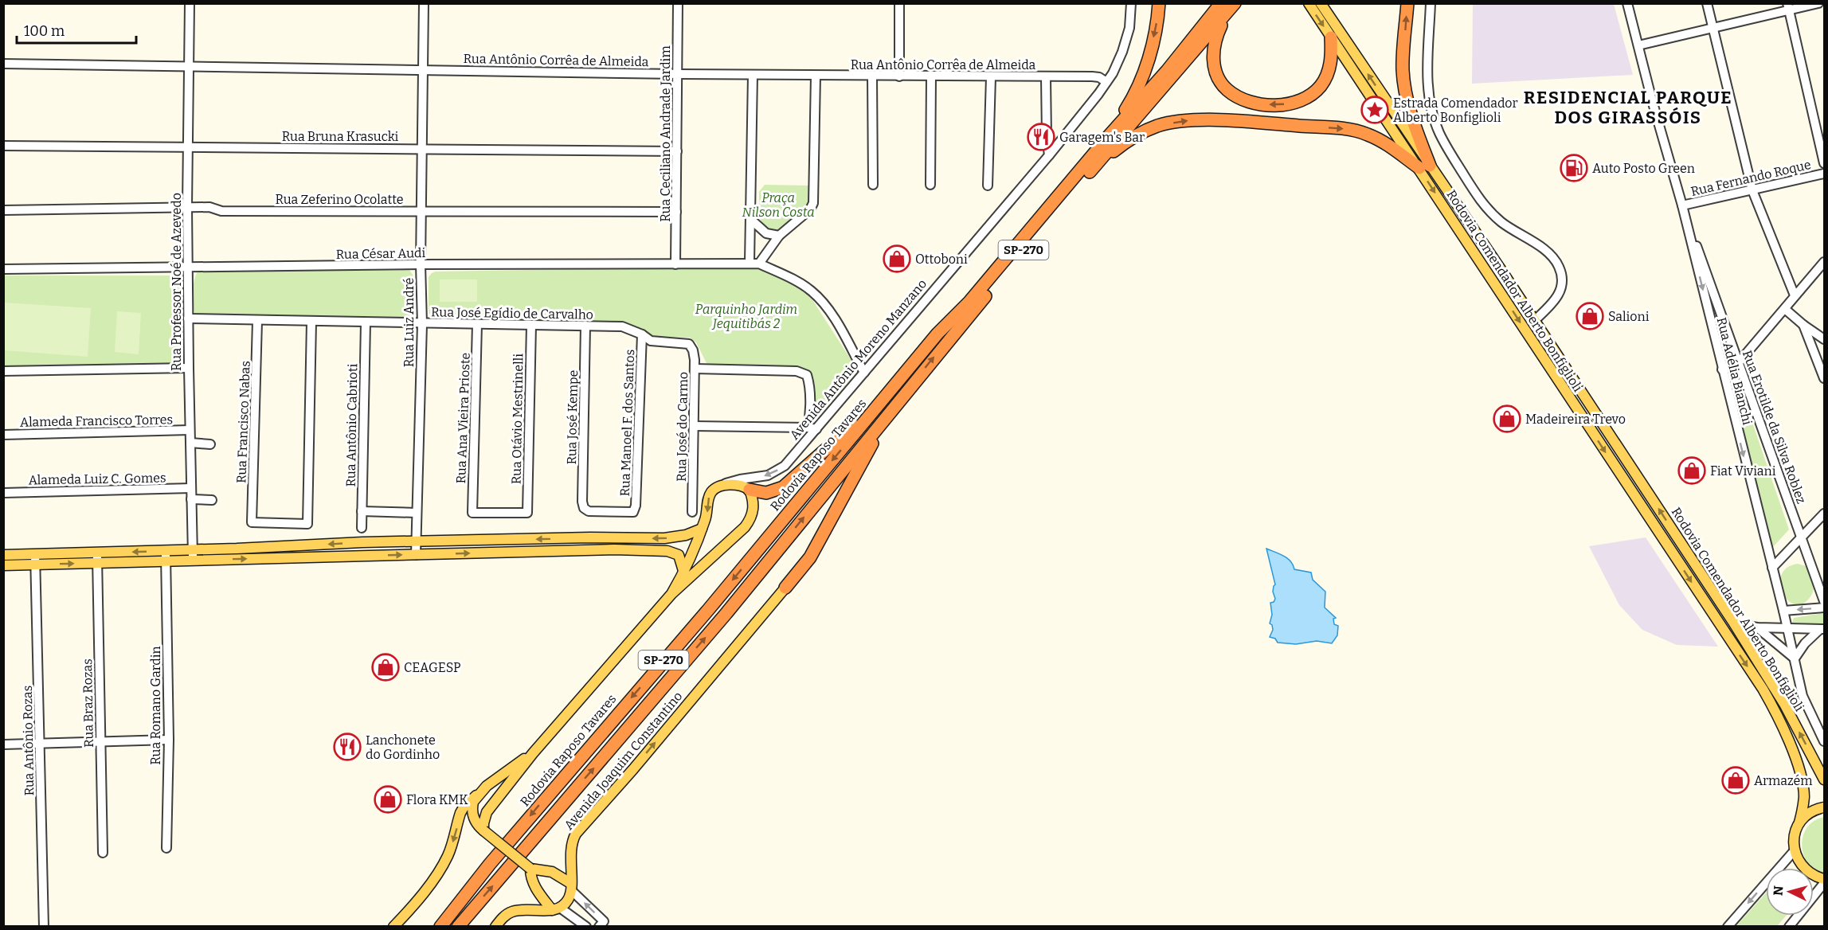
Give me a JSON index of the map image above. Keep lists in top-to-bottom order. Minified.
{"streets":{"highway":["SP-270","Rodovia Raposo Tavares"],"main road":["Rodovia Comendador Alberto Bonfiglioli","Avenida Joaquim Constantino"],"street":["Rua Antônio Corrêa de Almeida","Rua Ceciliano Andrade Jardim","Rua Bruna Krasucki","Rua Fernando Roque","Rua Zeferino Ocolatte","Rua César Audi","Rua Professor Noé de Azevedo","Rua José Egídio de Carvalho","Rua Luiz André","Avenida Antônio Moreno Manzano","Rua Adélia Bianchi","Rua José Kempe","Rua Ana Vieira Prioste","Rua Otávio Mestrinelli","Alameda Francisco Torres","Rua Francisco Nabas","Rua Manoel F. dos Santos","Rua Antônio Cabrioti","Rua José do Carmo","Rua Erotilde da Silva Roblez","Alameda Luiz C. Gomes","Rua Braz Rozas","Rua Romano Gardin","Rua Antônio Rozas"]},"crossings":[["Rua Antônio Corrêa de Almeida","Rua Ceciliano Andrade Jardim"],["Rua Antônio Corrêa de Almeida","Rua Professor Noé de Azevedo"],["Rua Antônio Corrêa de Almeida","Rua Luiz André"],["Rua Antônio Corrêa de Almeida","Avenida Antônio Moreno Manzano"],["Rua Ceciliano Andrade Jardim","Rua Bruna Krasucki"],["Rua Ceciliano Andrade Jardim","Rua Zeferino Ocolatte"],["Rua Ceciliano Andrade Jardim","Rua César Audi"],["Rua Bruna Krasucki","Rua Professor Noé de Azevedo"],["Rua Bruna Krasucki","Rua Luiz André"],["Rua Fernando Roque","Rua Adélia Bianchi"],["Rua Fernando Roque","Rua Erotilde da Silva Roblez"],["Rua Zeferino Ocolatte","Rua Professor Noé de Azevedo"],["Rua Zeferino Ocolatte","Rua Luiz André"],["SP-270","Rodovia Raposo Tavares"],["Rua César Audi","Rua Professor Noé de Azevedo"],["Rua César Audi","Rua Luiz André"],["Rua Professor Noé de Azevedo","Rua José Egídio de Carvalho"],["Rua Professor Noé de Azevedo","Alameda Francisco Torres"],["Rua Professor Noé de Azevedo","Alameda Luiz C. Gomes"],["Rua José Egídio de Carvalho","Rua Luiz André"],["Rua José Egídio de Carvalho","Rua José Kempe"],["Rua José Egídio de Carvalho","Rua Ana Vieira Prioste"],["Rua José Egídio de Carvalho","Rua Otávio Mestrinelli"],["Rua José Egídio de Carvalho","Rua Francisco Nabas"],["Rua José Egídio de Carvalho","Rua Manoel F. dos Santos"],["Rua José Egídio de Carvalho","Rua Antônio Cabrioti"],["Rua José Egídio de Carvalho","Rua José do Carmo"],["Rua Adélia Bianchi","Rua Erotilde da Silva Roblez"],["Rua José Kempe","Rua Manoel F. dos Santos"],["Rua Ana Vieira Prioste","Rua Otávio Mestrinelli"]],"one_way":["Rua Adélia Bianchi"],"districts":["RESIDENCIAL PARQUE DOS GIRASSÓIS"],"parks":["Praça Nilson Costa","Parquinho Jardim Jequitibás 2"],"places":{"place":["Estrada Comendador Alberto Bonfiglioli"],"restaurant":["Garagem's Bar","Lanchonete do Gordinho"],"fuel station":["Auto Posto Green"],"shop":["Ottoboni","Salioni","Madeireira Trevo","Fiat Viviani","CEAGESP","Armazém","Flora KMK"]},"scale_bar":"100 m","north":"left"}
